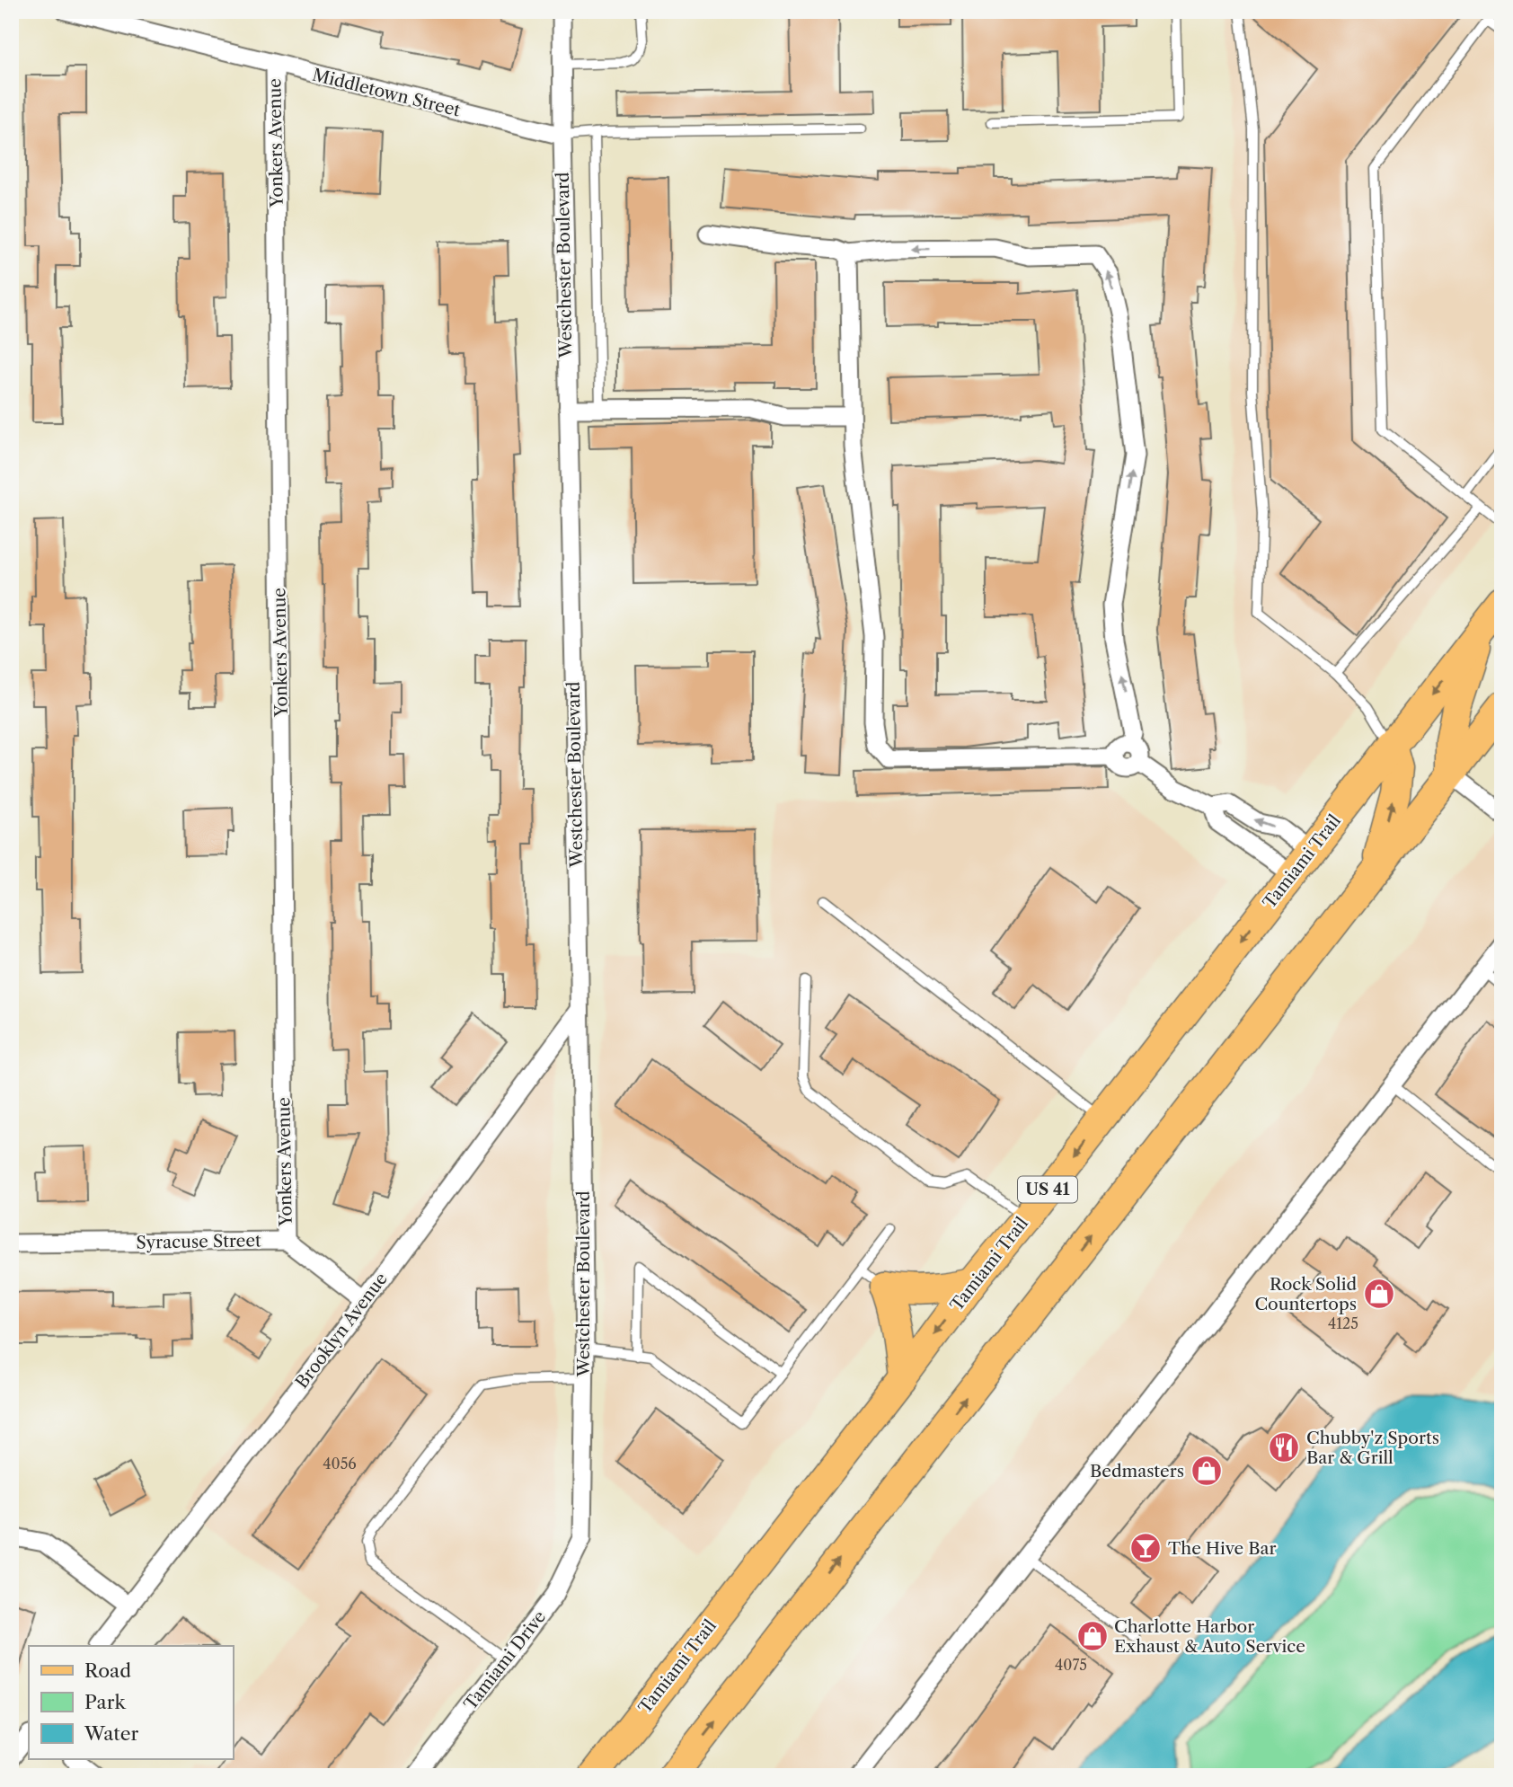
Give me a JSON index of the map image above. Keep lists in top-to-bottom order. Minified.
{"streets":{"main road":["Tamiami Trail","US 41"],"street":["Middletown Street","Yonkers Avenue","Westchester Boulevard","Syracuse Street","Brooklyn Avenue","Tamiami Drive"]},"crossings":[["Middletown Street","Yonkers Avenue"],["Middletown Street","Westchester Boulevard"],["Yonkers Avenue","Syracuse Street"],["Westchester Boulevard","Brooklyn Avenue"],["Westchester Boulevard","Tamiami Drive"],["Syracuse Street","Brooklyn Avenue"]],"places":{"shop":["Rock Solid Countertops","Bedmasters","Charlotte Harbor Exhaust & Auto Service"],"restaurant":["Chubby'z Sports Bar & Grill"],"bar":["The Hive Bar"]},"house_numbers":["4125","4056","4075"],"legend":["Road","Park","Water"]}
